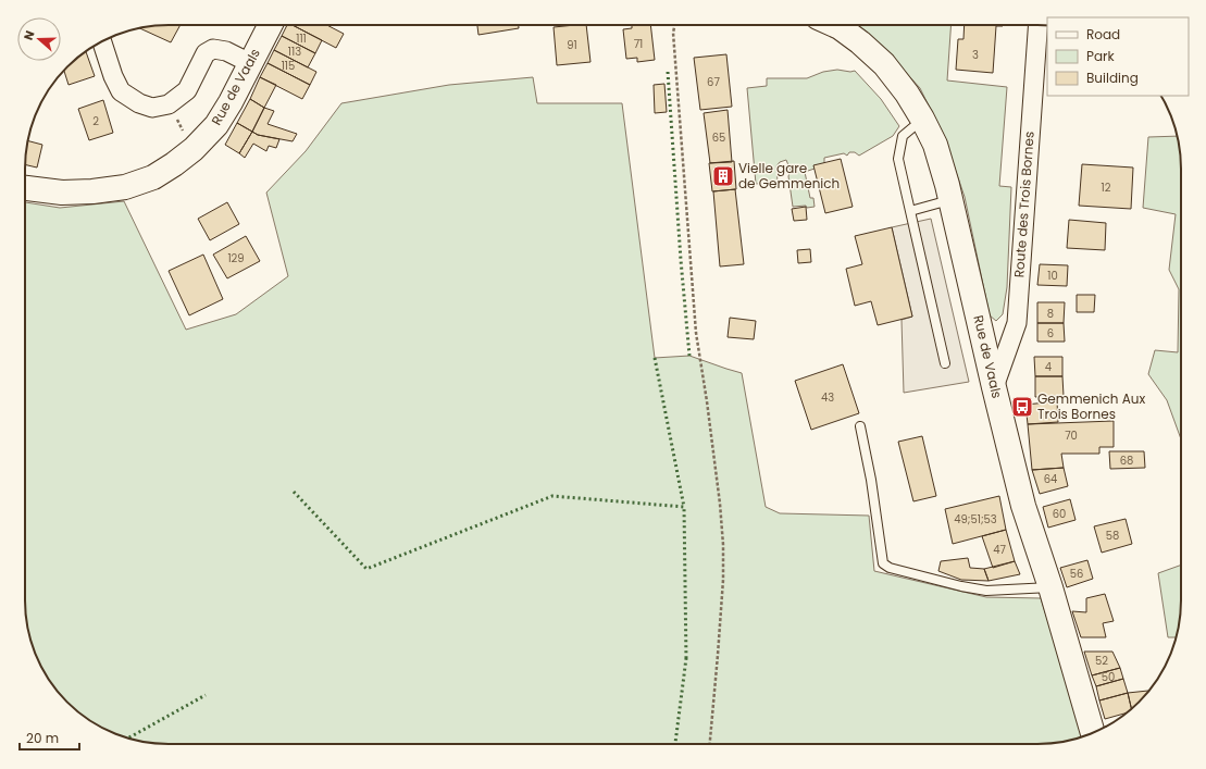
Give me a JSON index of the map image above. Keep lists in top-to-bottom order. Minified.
{"streets":{"main road":["Rue de Vaals"],"street":["Route des Trois Bornes"]},"crossings":[["Rue de Vaals","Route des Trois Bornes"]],"places":{"building":["Vielle gare de Gemmenich"],"bus stop":["Gemmenich Aux Trois Bornes"]},"house_numbers":["111","71","91","113","3","115","67","2","65","12","129","10","8","6","4","43","70","68","64","60","49;51;53","58","47","56","52","50"],"legend":["Road","Park","Building"],"scale_bar":"20 m","north":"left"}
